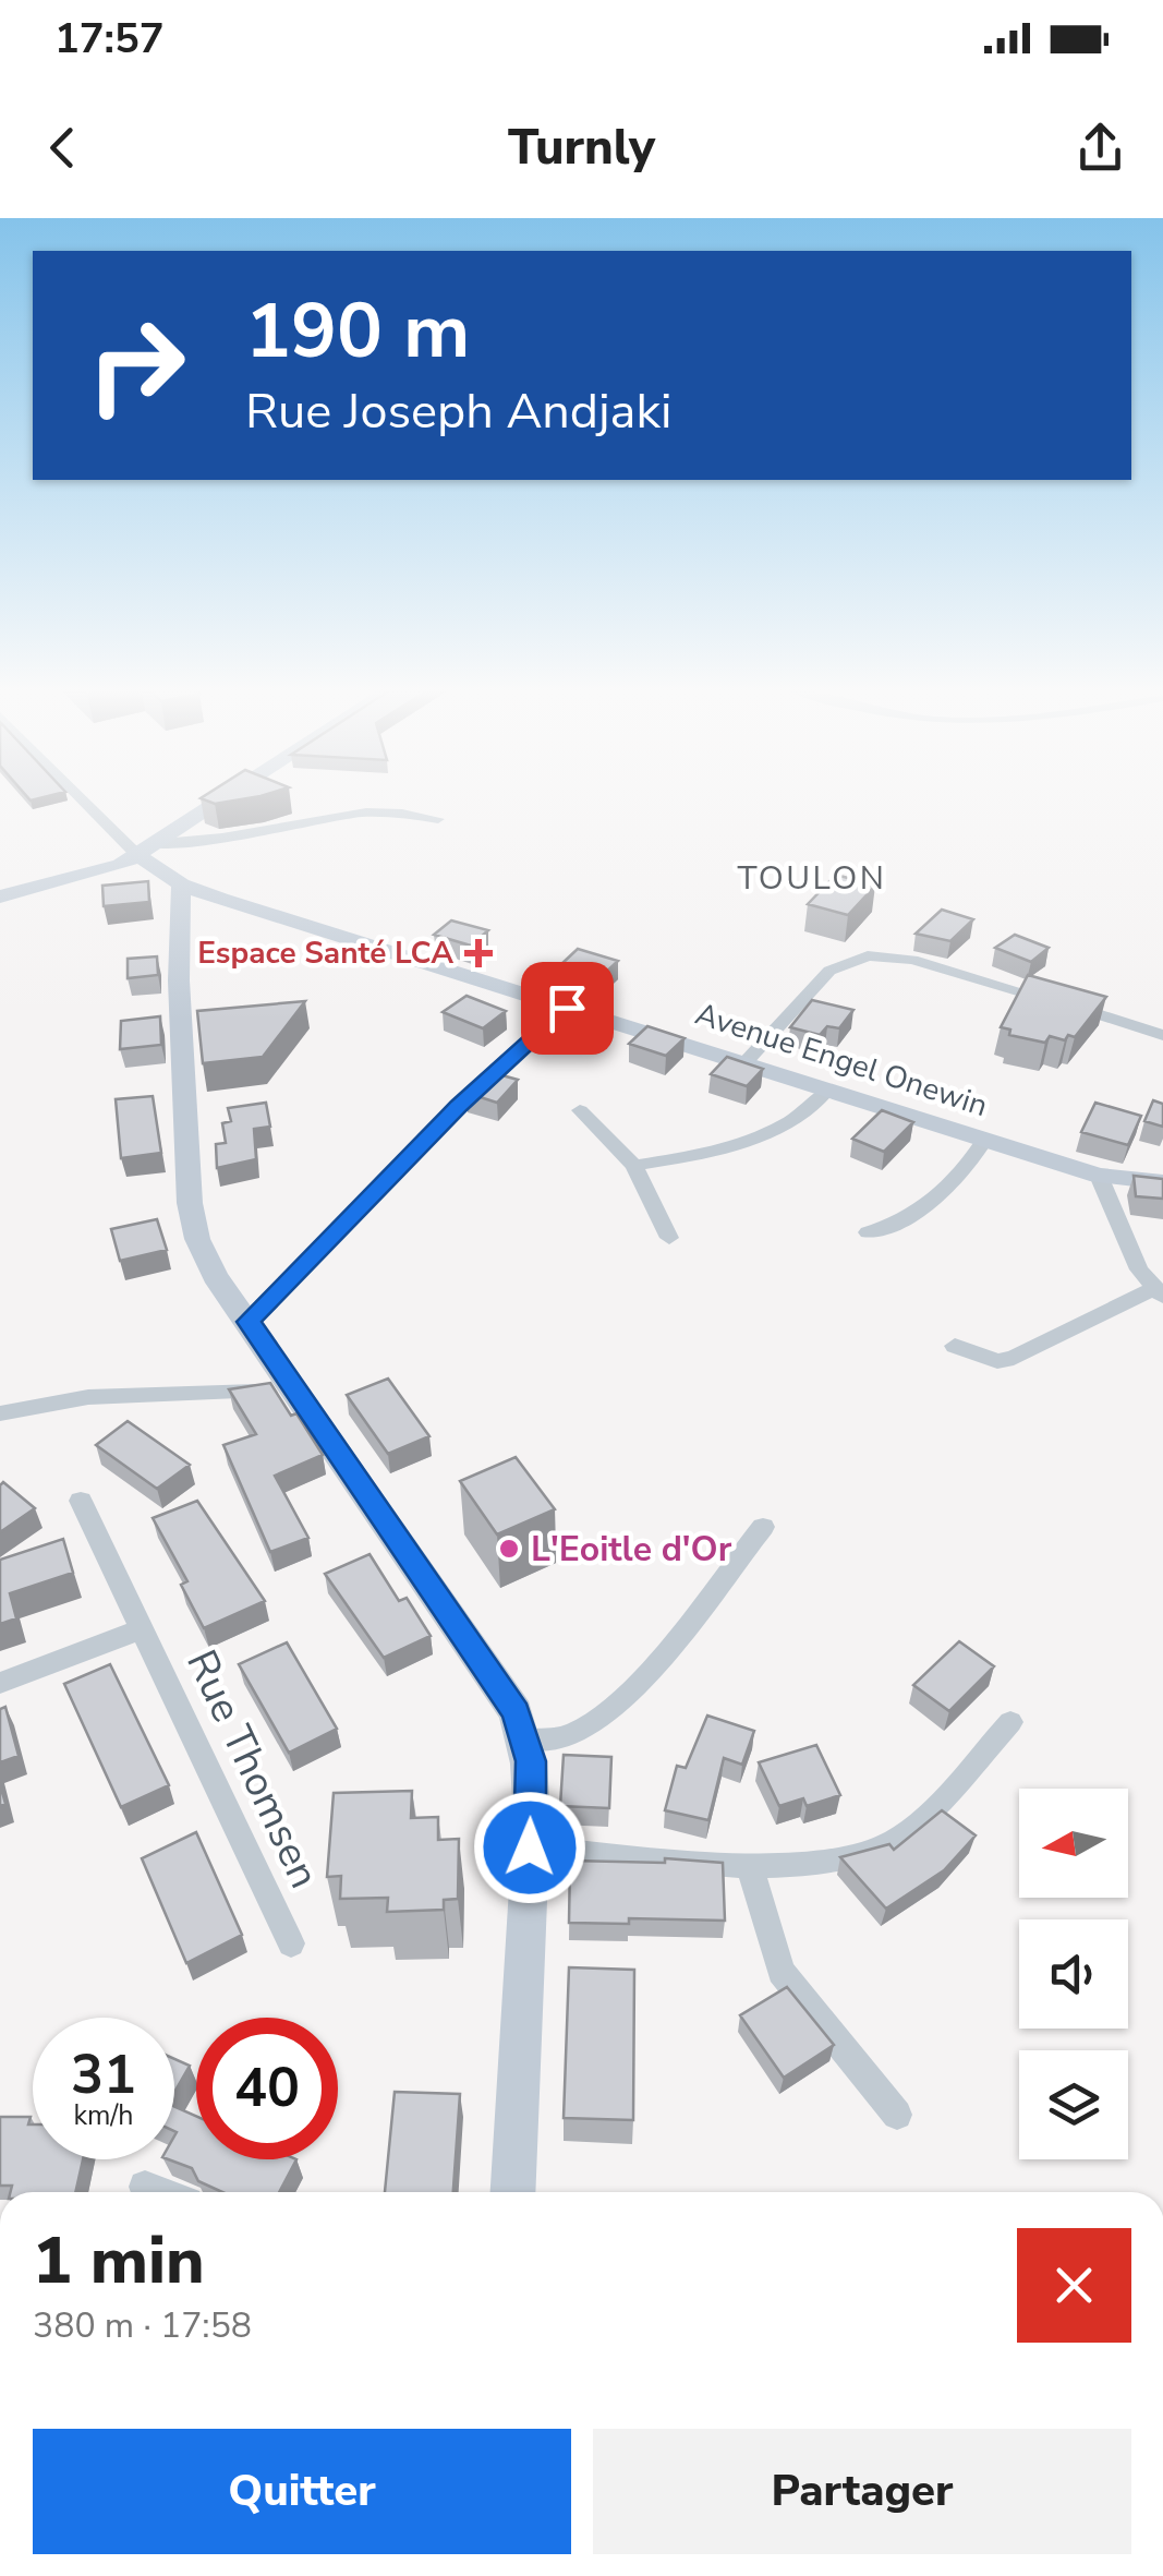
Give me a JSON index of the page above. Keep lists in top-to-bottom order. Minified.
{"streets":{"street":["Avenue Engel Onewin","Rue Thomsen"]},"districts":["TOULON"],"places":{"health":["Espace Santé LCA"],"other":["L'Eoitle d'Or"]},"north":"left","page":{"status":"17:57","header":"Turnly","turn":["190 m","Rue Joseph Andjaki"],"speed":"31 km/h","limit":"40","heading":["1 min","380 m · 17:58"],"buttons":["Quitter","Partager"]}}
